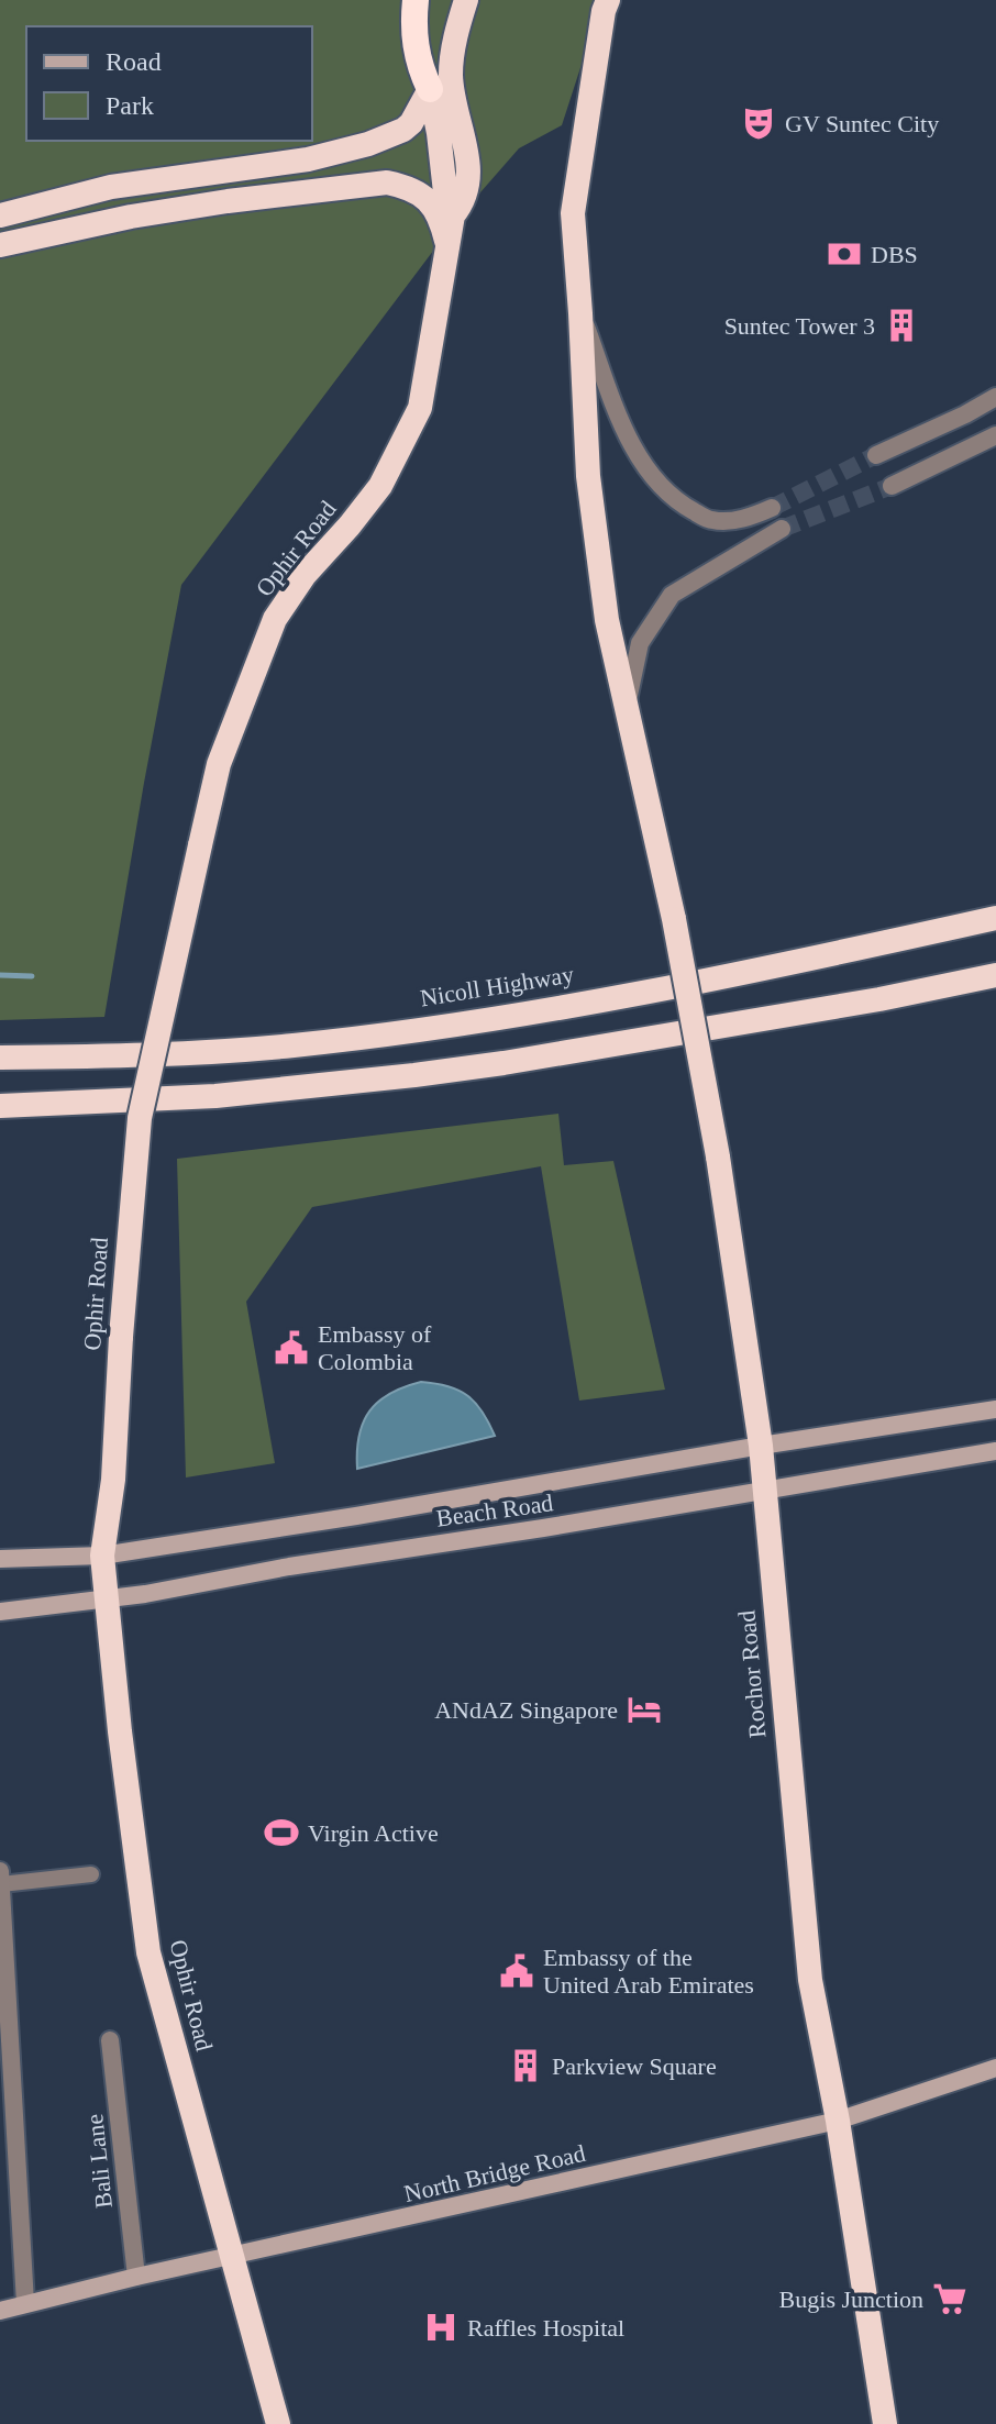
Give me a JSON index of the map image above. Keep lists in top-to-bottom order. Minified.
{"streets":{"highway":["Ophir Road","Nicoll Highway","Rochor Road"],"main road":["Beach Road","North Bridge Road"],"street":["Bali Lane"]},"crossings":[["Ophir Road","Beach Road"],["Ophir Road","North Bridge Road"],["Beach Road","Rochor Road"],["Rochor Road","North Bridge Road"],["Bali Lane","North Bridge Road"]],"places":{"theatre":["GV Suntec City"],"bank":["DBS"],"building":["Suntec Tower 3","Parkview Square"],"public building":["Embassy of Colombia","Embassy of the United Arab Emirates"],"hotel":["ANdAZ Singapore"],"sports":["Virgin Active"],"supermarket":["Bugis Junction"],"hospital":["Raffles Hospital"]},"legend":["Road","Park"]}
